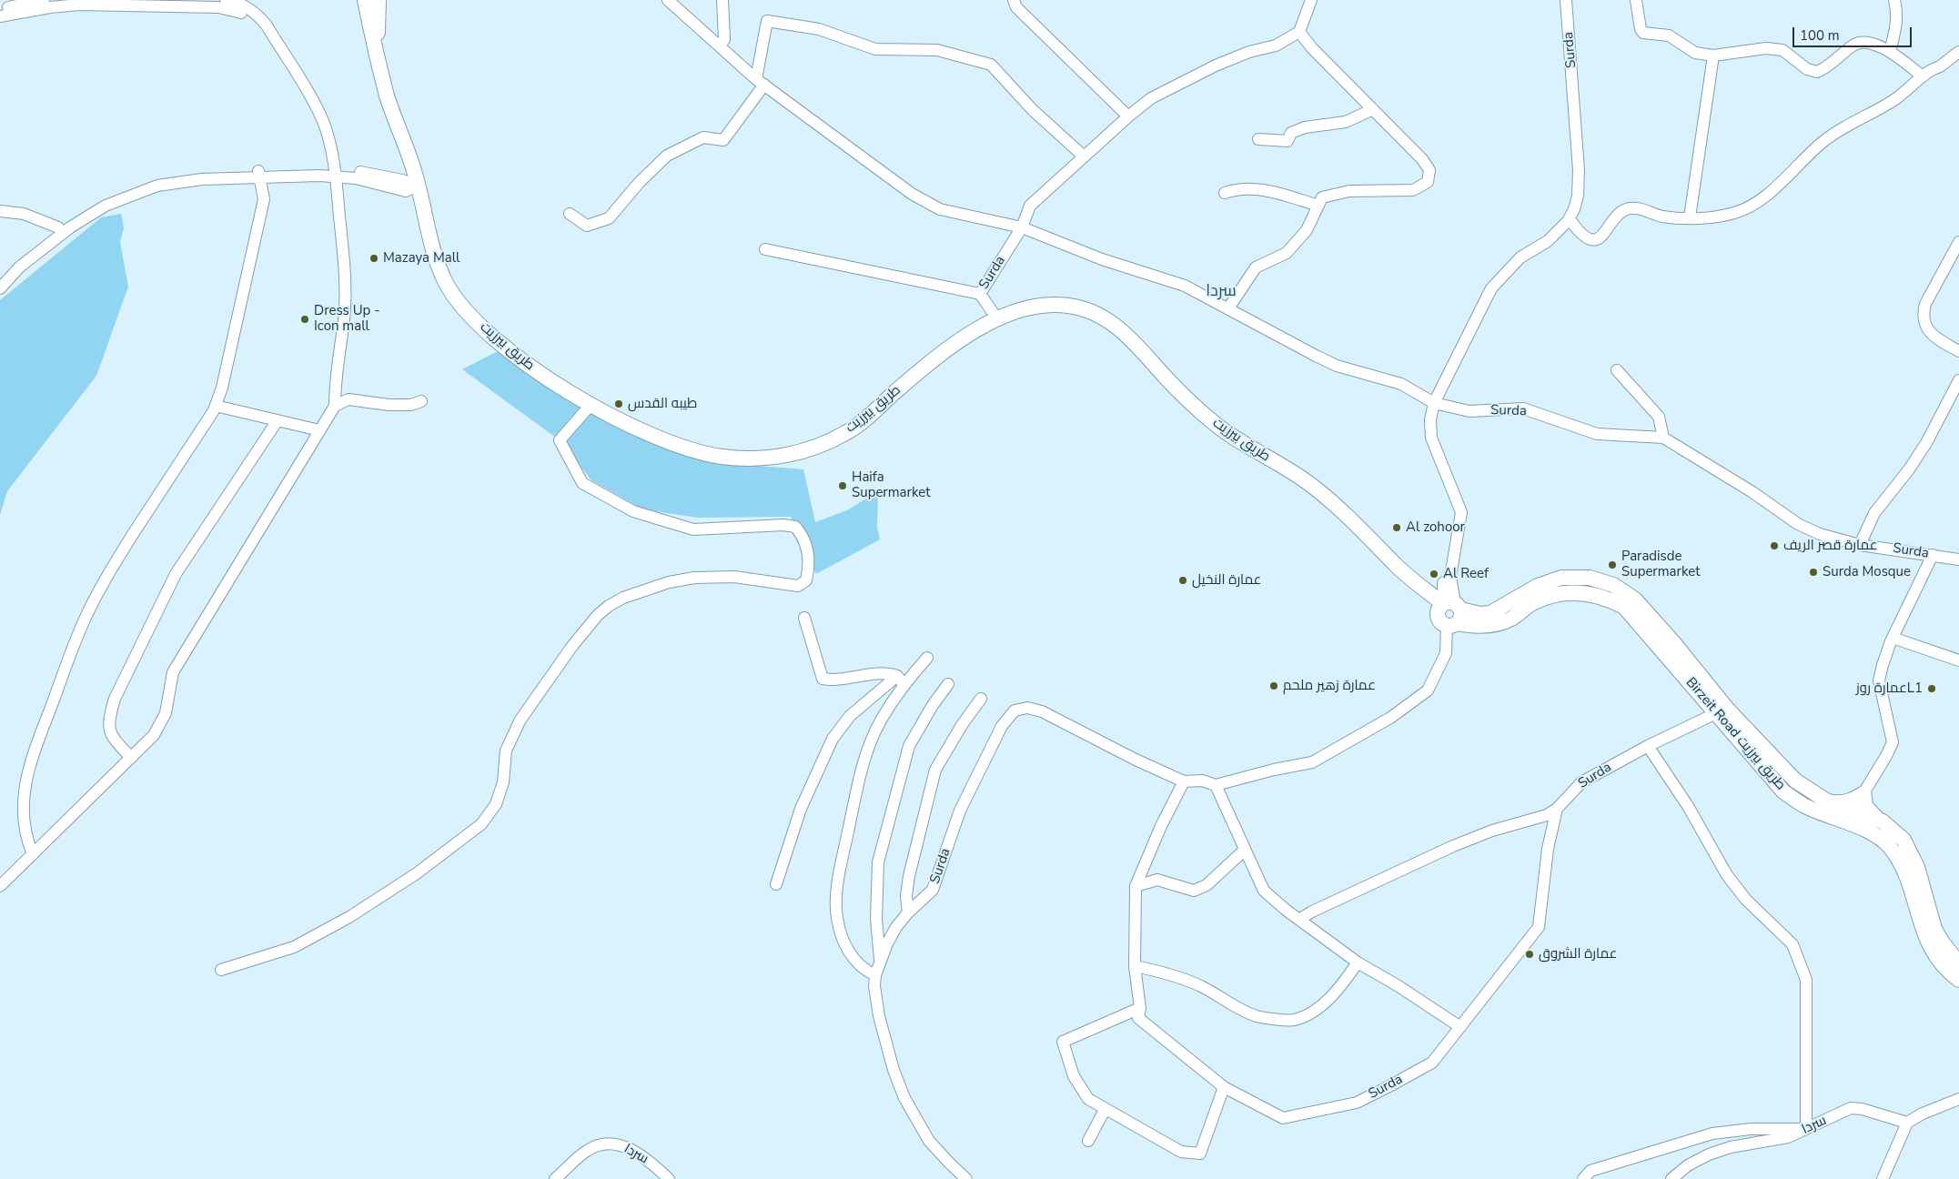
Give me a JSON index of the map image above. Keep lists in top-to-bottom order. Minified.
{"streets":{"main road":["طريق بيرزيت","Birzeit Road طريق بيرزيت"],"street":["Surda","سردا"]},"crossings":[["Surda","طريق بيرزيت"],["Surda","Birzeit Road طريق بيرزيت"]],"districts":["سردا"],"places":["Mazaya Mall","Dress Up - Icon mall","طيبه القدس","Haifa Supermarket","Al zohoor","عمارة قصر الريف","Paradisde Supermarket","Surda Mosque","Al Reef","عمارة النخيل","عمارة زهير ملحم","عمارة روزL1","عمارة الشروق"],"scale_bar":"100 m"}
